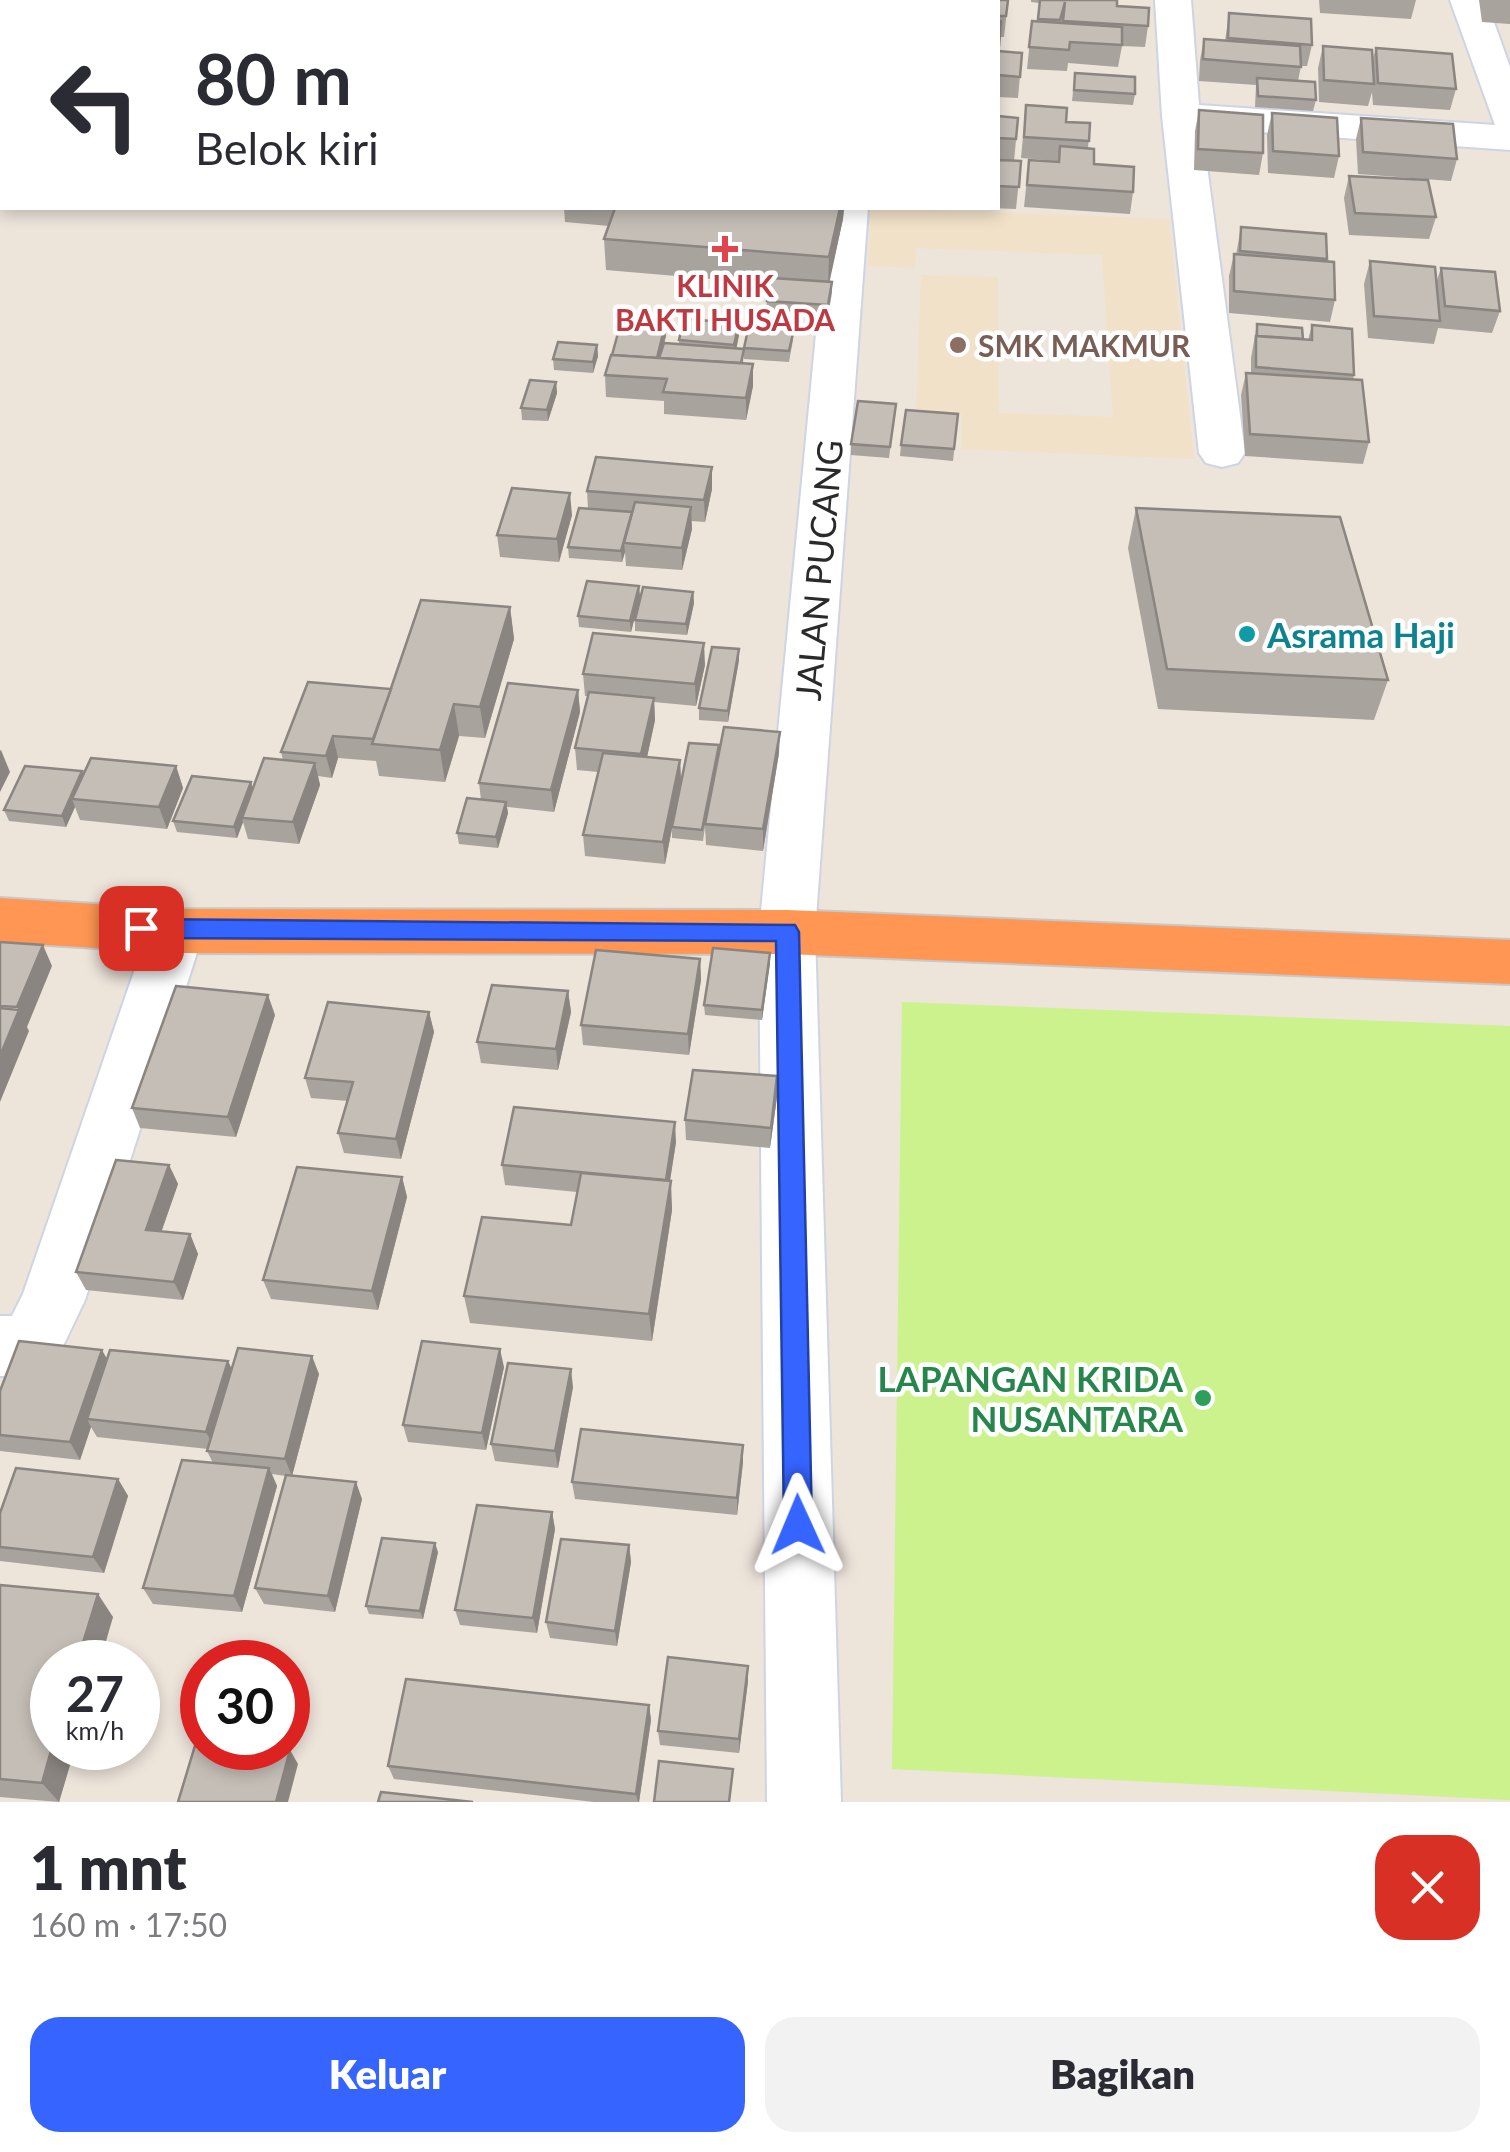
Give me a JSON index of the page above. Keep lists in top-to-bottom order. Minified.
{"streets":{"street":["JALAN PUCANG"]},"places":{"health":["KLINIK BAKTI HUSADA"],"other":["SMK MAKMUR","Asrama Haji","LAPANGAN KRIDA NUSANTARA"]},"page":{"turn":["80 m","Belok kiri"],"speed":"27 km/h","limit":"30","heading":["1 mnt","160 m · 17:50"],"buttons":["Keluar","Bagikan"]}}
